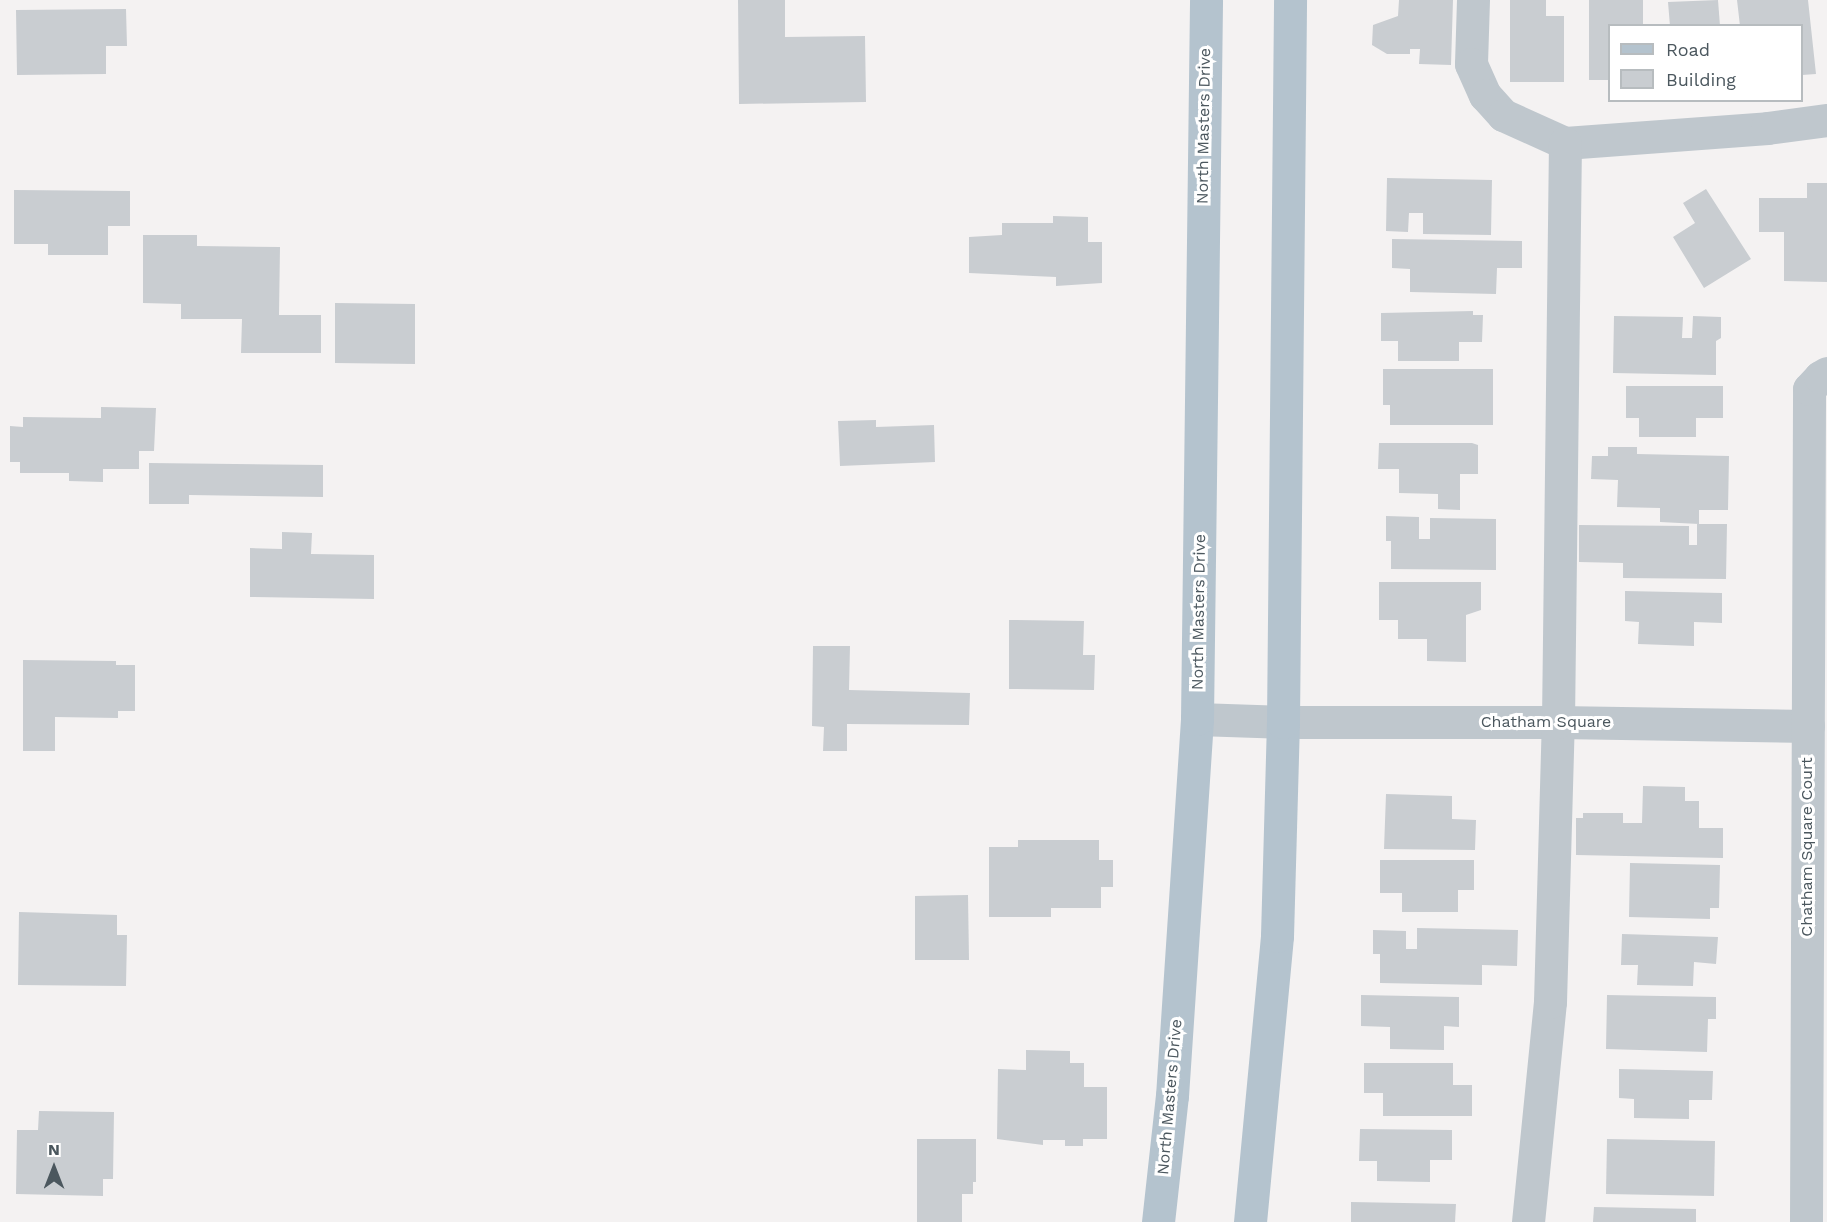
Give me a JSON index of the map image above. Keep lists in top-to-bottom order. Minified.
{"streets":{"main road":["North Masters Drive"],"street":["Chatham Square","Chatham Square Court"]},"crossings":[["Chatham Square","Chatham Square Court"]],"legend":["Road","Building"],"north":"top"}
